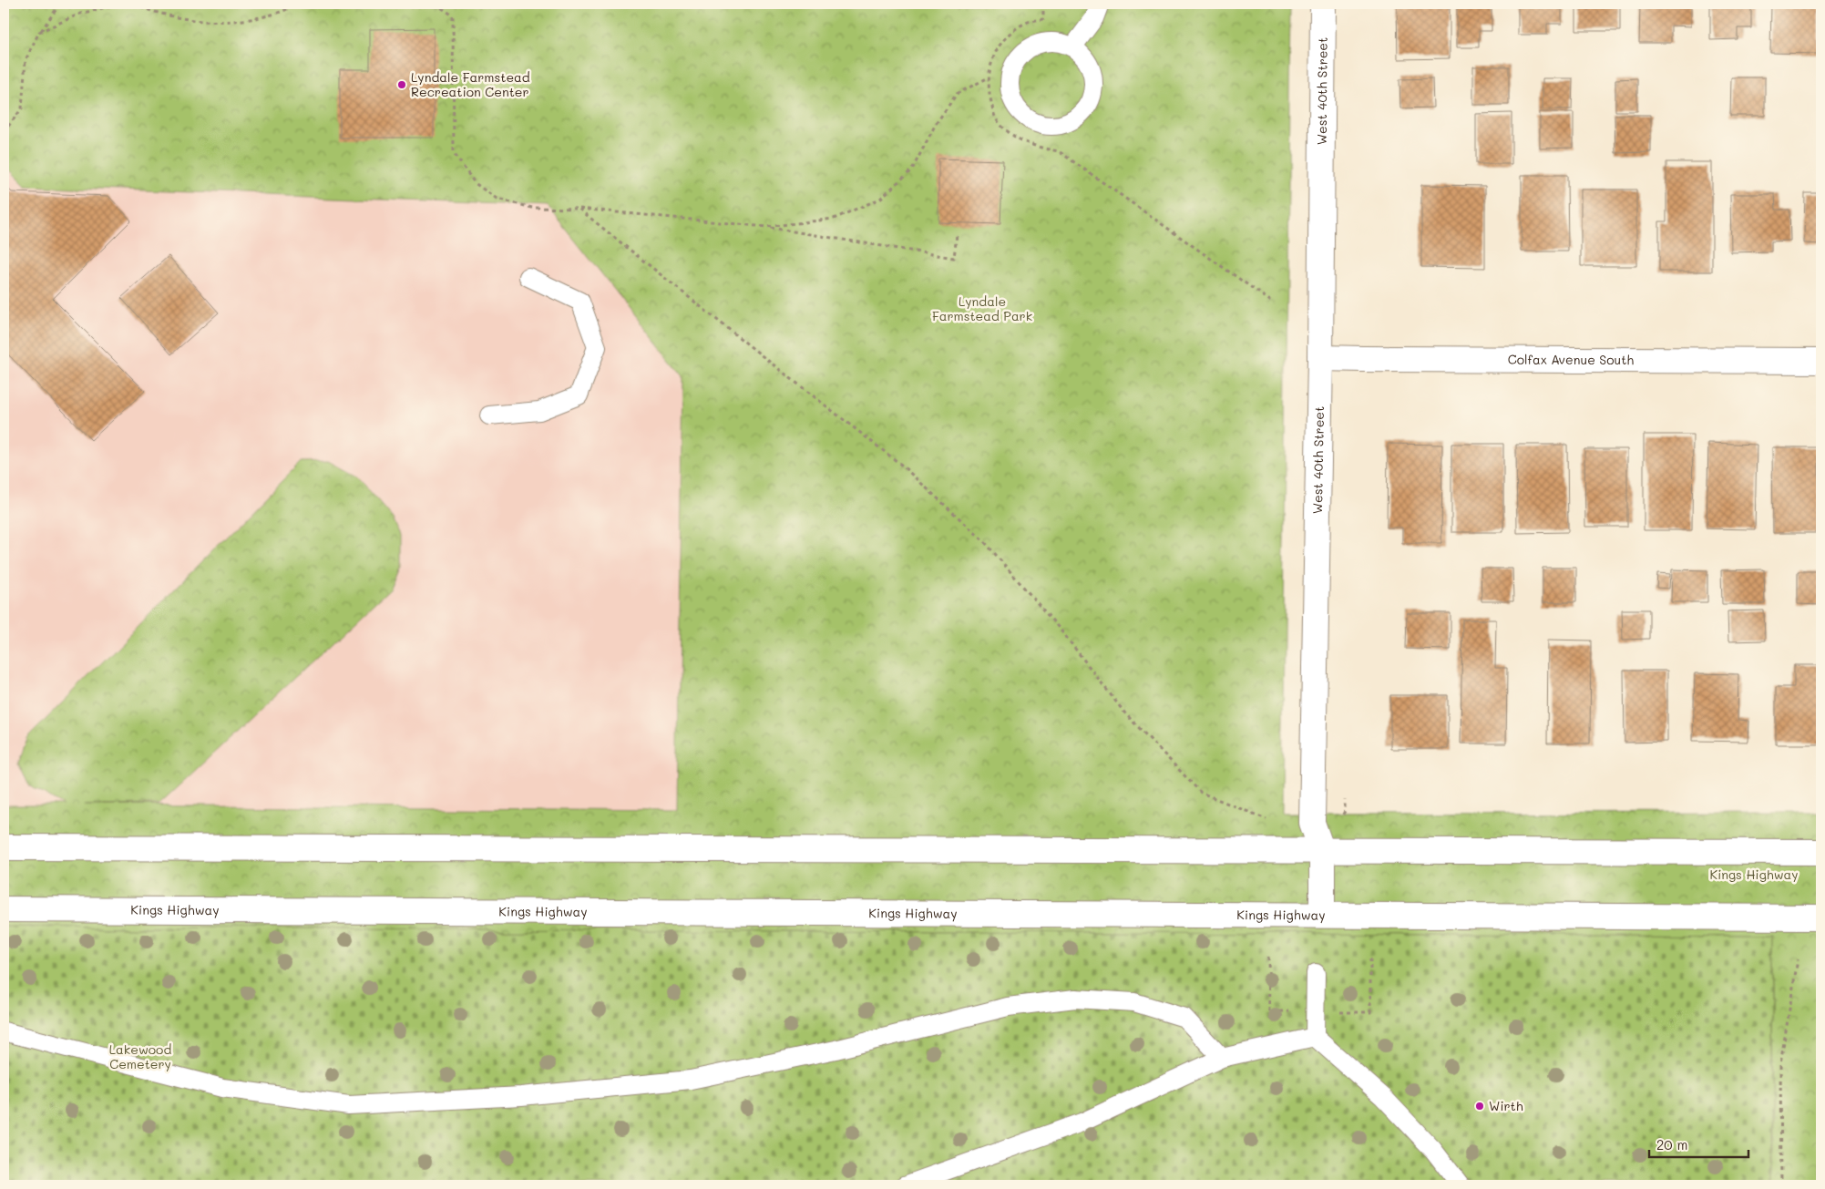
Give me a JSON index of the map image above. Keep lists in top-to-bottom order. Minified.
{"streets":{"street":["West 40th Street","Colfax Avenue South","Kings Highway"]},"crossings":[["West 40th Street","Colfax Avenue South"],["West 40th Street","Kings Highway"]],"parks":["Lyndale Farmstead Park","Kings Highway","Lakewood Cemetery"],"places":["Lyndale Farmstead Recreation Center","Wirth"],"scale_bar":"20 m"}
